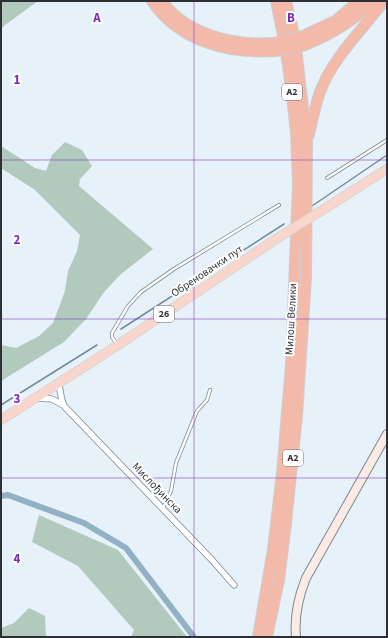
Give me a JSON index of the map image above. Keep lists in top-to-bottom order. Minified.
{"streets":{"highway":["A2","Милош Велики"],"main road":["Обреновачки пут","26"],"street":["Мислођинска"]},"crossings":[["Обреновачки пут","Мислођинска"]],"grid":{"columns":["A","B"],"rows":["1","2","3","4"]}}
